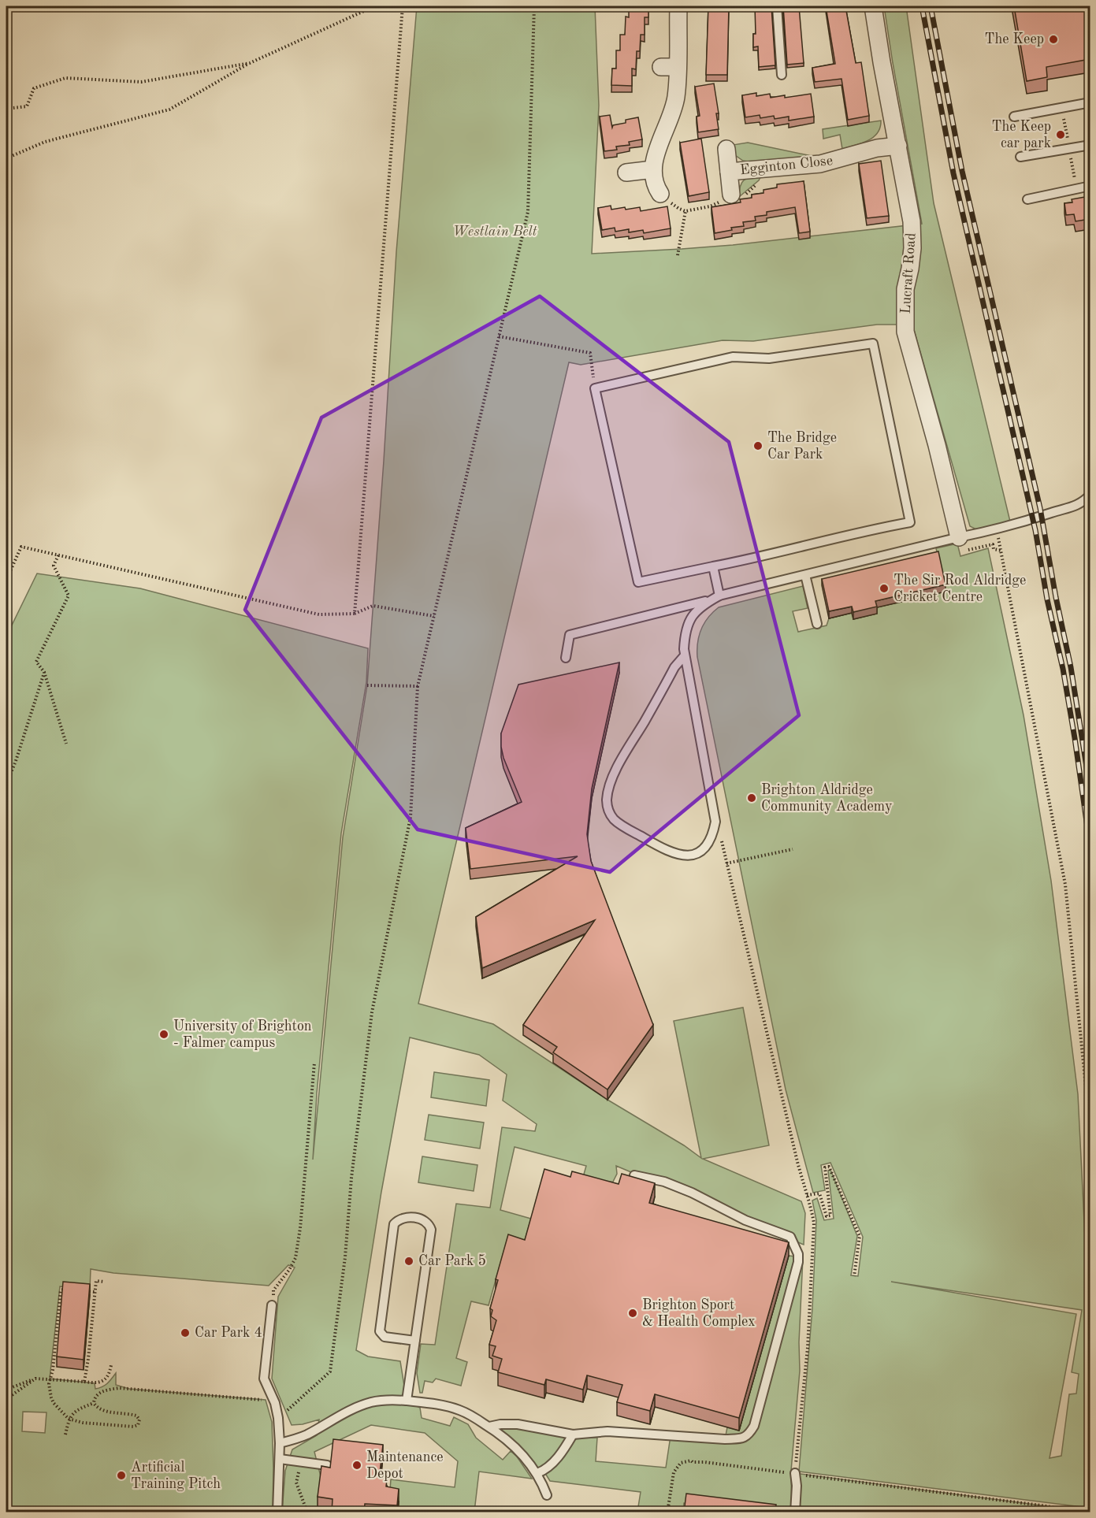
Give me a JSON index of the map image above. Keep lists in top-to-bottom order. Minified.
{"streets":{"street":["Egginton Close","Lucraft Road"]},"crossings":[["Egginton Close","Lucraft Road"]],"parks":["Westlain Belt"],"places":["The Keep","The Keep car park","The Bridge Car Park","The Sir Rod Aldridge Cricket Centre","Brighton Aldridge Community Academy","University of Brighton - Falmer campus","Car Park 5","Brighton Sport & Health Complex","Car Park 4","Maintenance Depot","Artificial Training Pitch"]}
